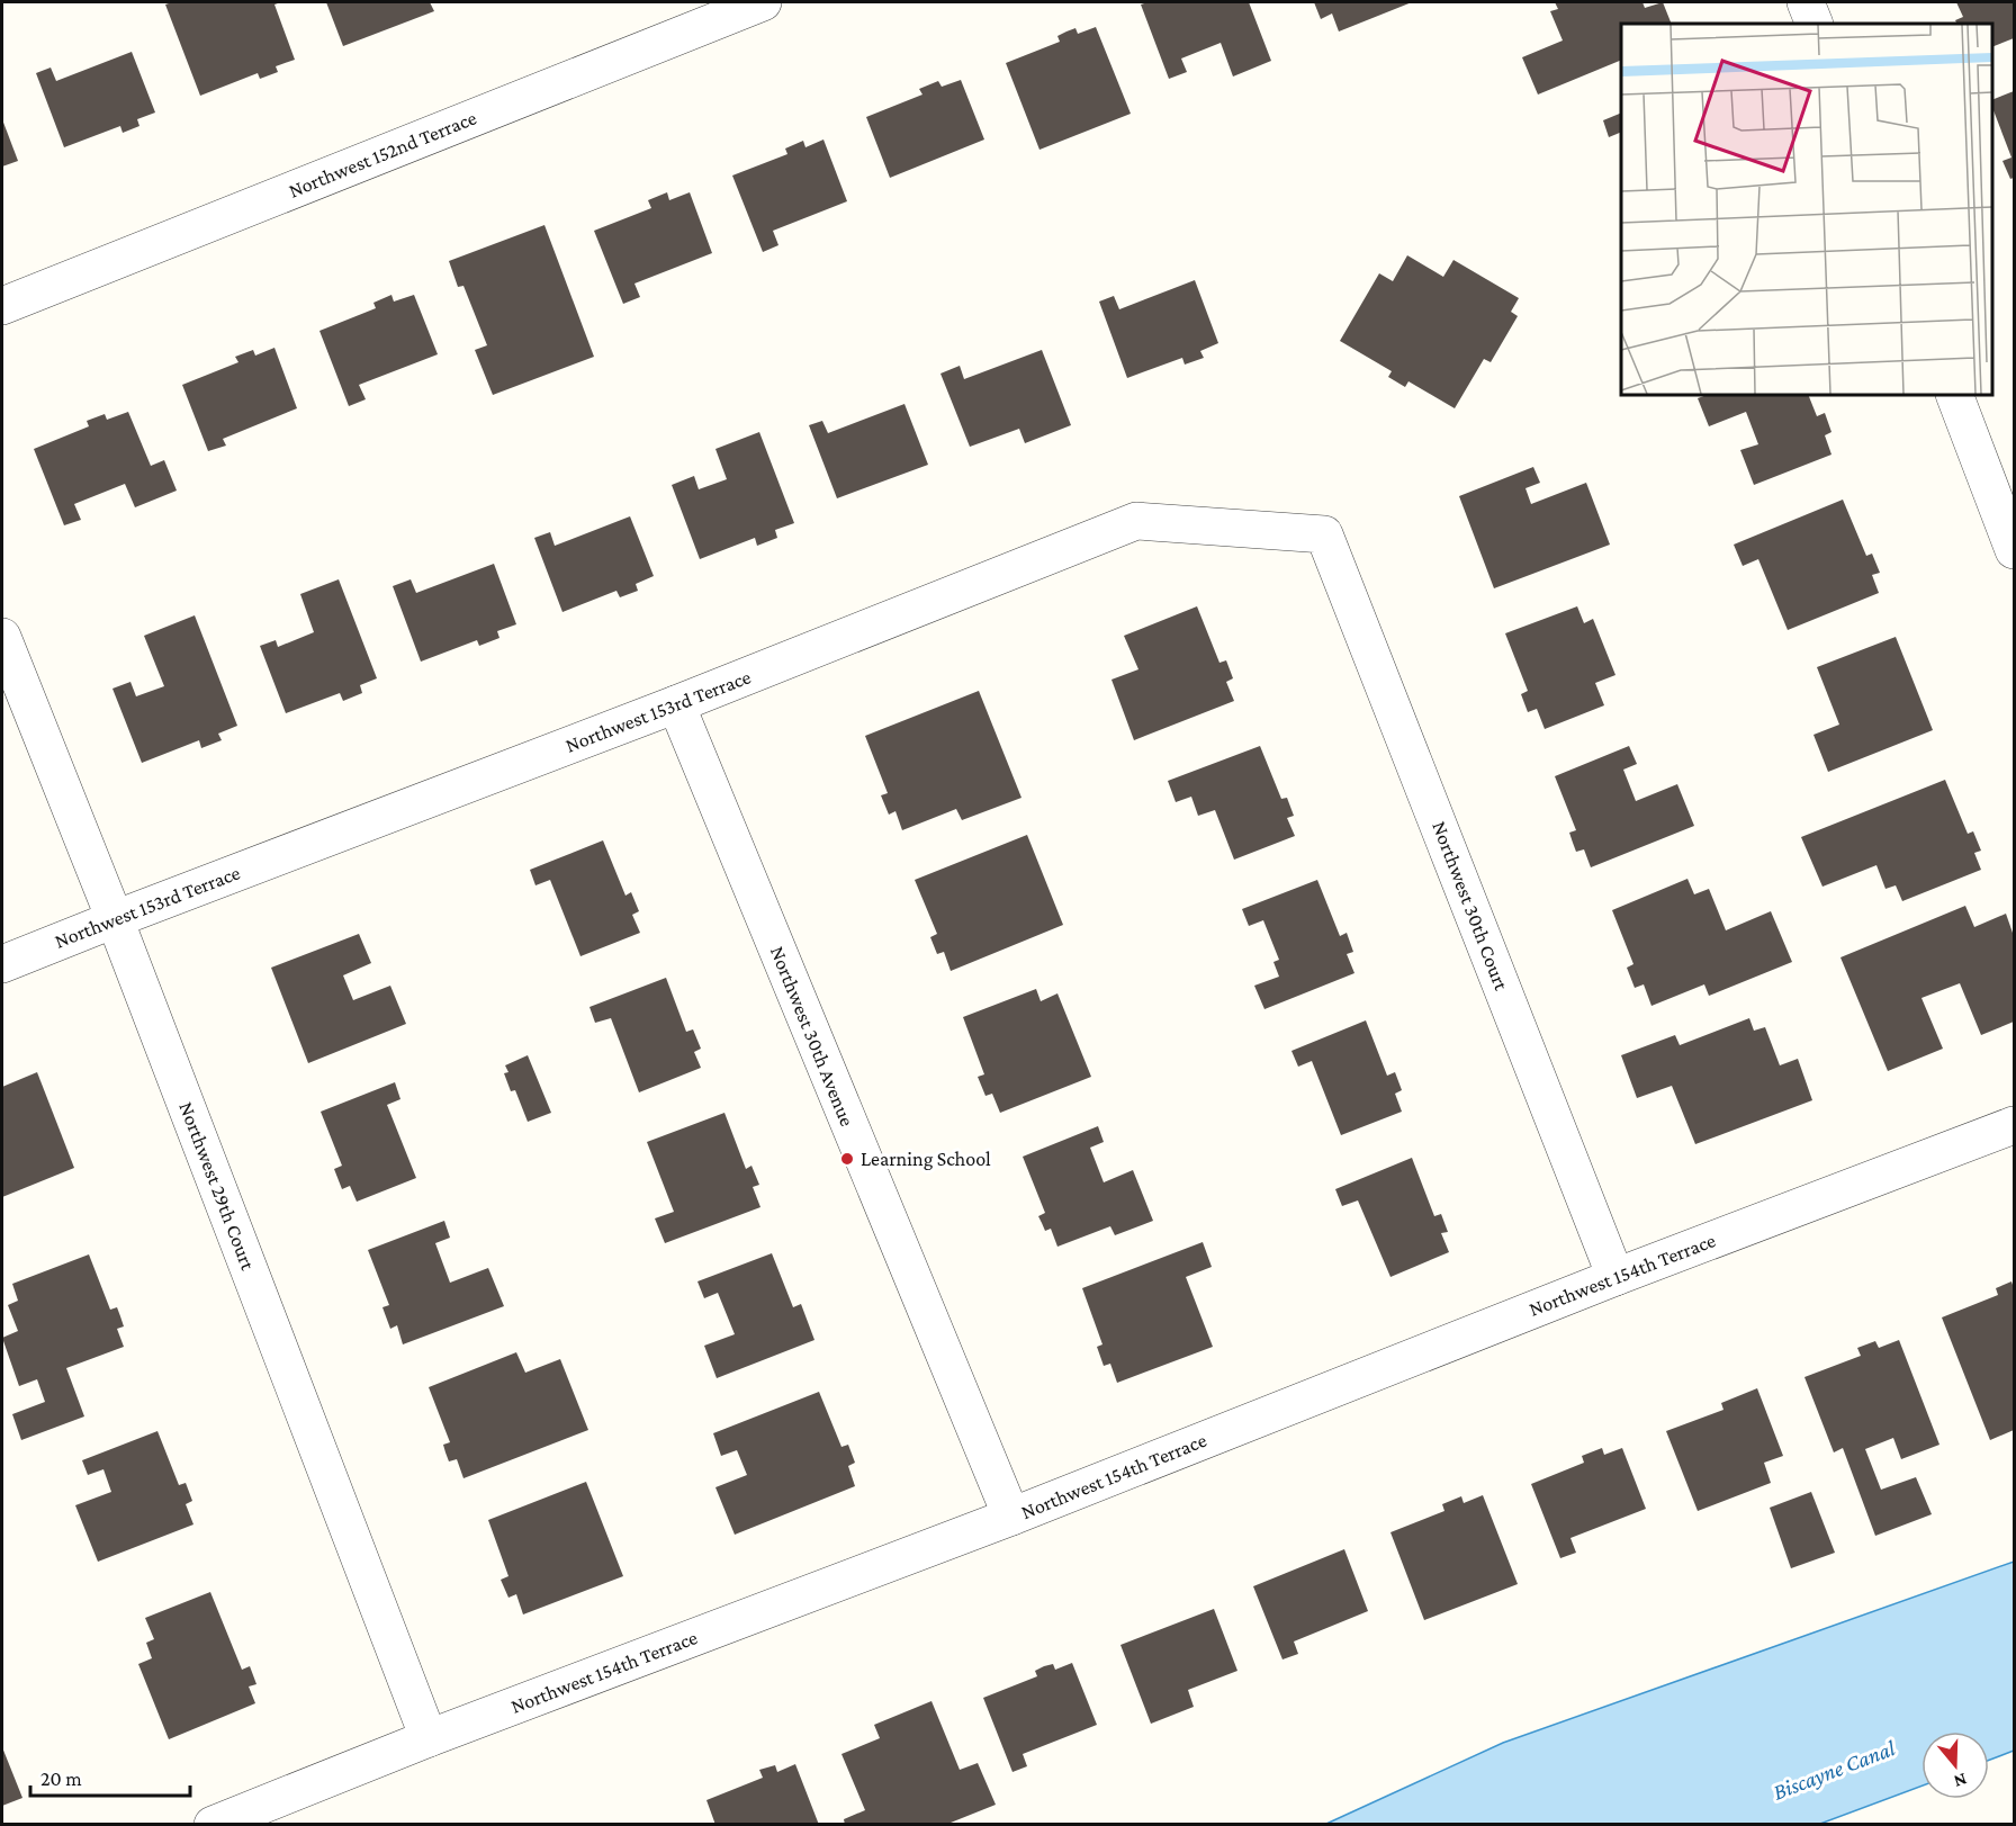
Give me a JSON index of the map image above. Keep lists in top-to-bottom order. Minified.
{"streets":{"street":["Northwest 152nd Terrace","Northwest 153rd Terrace","Northwest 30th Court","Northwest 30th Avenue","Northwest 29th Court","Northwest 154th Terrace"]},"crossings":[["Northwest 153rd Terrace","Northwest 30th Court"],["Northwest 153rd Terrace","Northwest 30th Avenue"],["Northwest 153rd Terrace","Northwest 29th Court"],["Northwest 30th Court","Northwest 154th Terrace"],["Northwest 30th Avenue","Northwest 154th Terrace"],["Northwest 29th Court","Northwest 154th Terrace"]],"water":["Biscayne Canal"],"places":["Learning School"],"scale_bar":"20 m","north":"bottom"}
